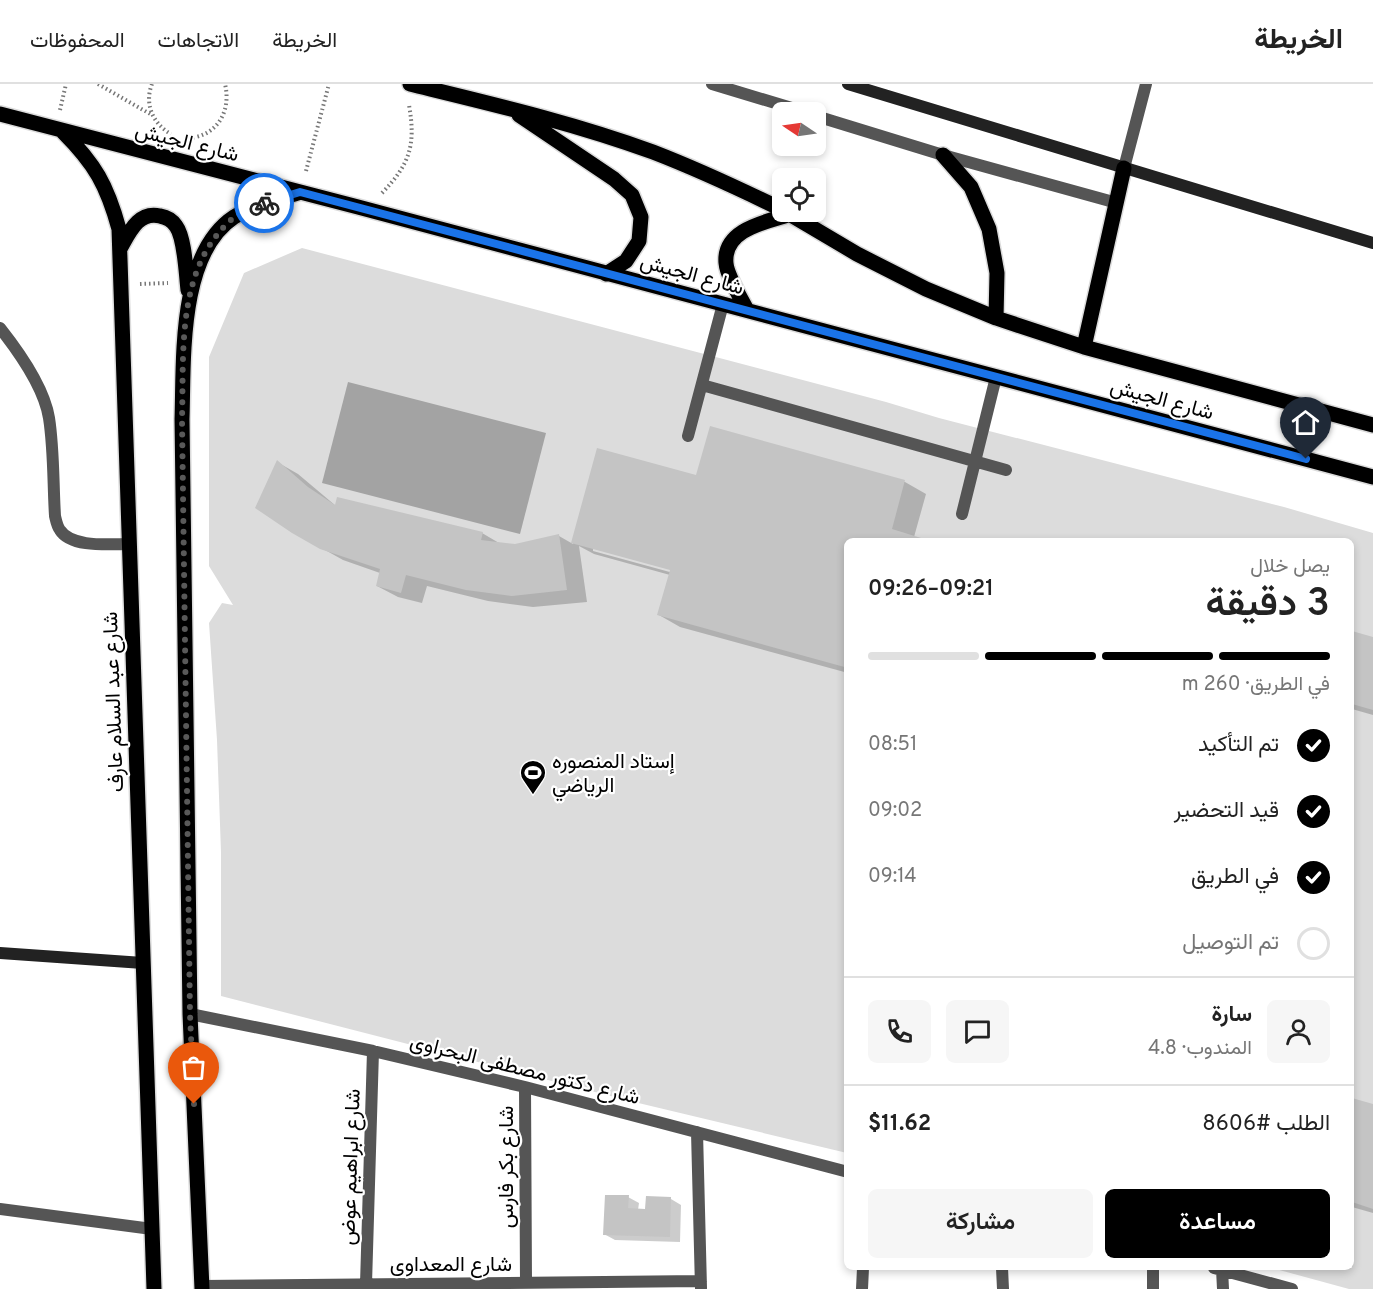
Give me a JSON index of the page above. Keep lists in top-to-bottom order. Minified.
{"streets":{"main road":["شارع الجيش","شارع عبد السلام عارف"],"street":["شارع دكتور مصطفى البحراوى","شارع ابراهيم عوض","شارع بكر فارس","شارع المعداوى"]},"crossings":[["شارع الجيش","شارع عبد السلام عارف"],["شارع دكتور مصطفى البحراوى","شارع ابراهيم عوض"],["شارع دكتور مصطفى البحراوى","شارع بكر فارس"],["شارع ابراهيم عوض","شارع المعداوى"],["شارع بكر فارس","شارع المعداوى"]],"places":{"sports":["إستاد المنصوره الرياضي"]},"north":"left","page":{"header":"الخريطة","nav":["الخريطة","الاتجاهات","المحفوظات"],"heading":["3 دقيقة","يصل خلال","09:21–09:26"],"panel":["سارة","المندوب · 4.8","الطلب #8606","$11.62"],"bar":"في الطريق · 260 m","list":[["تم التأكيد","08:51"],["قيد التحضير","09:02"],["في الطريق","09:14"],"تم التوصيل"],"buttons":["مساعدة","مشاركة"]}}
